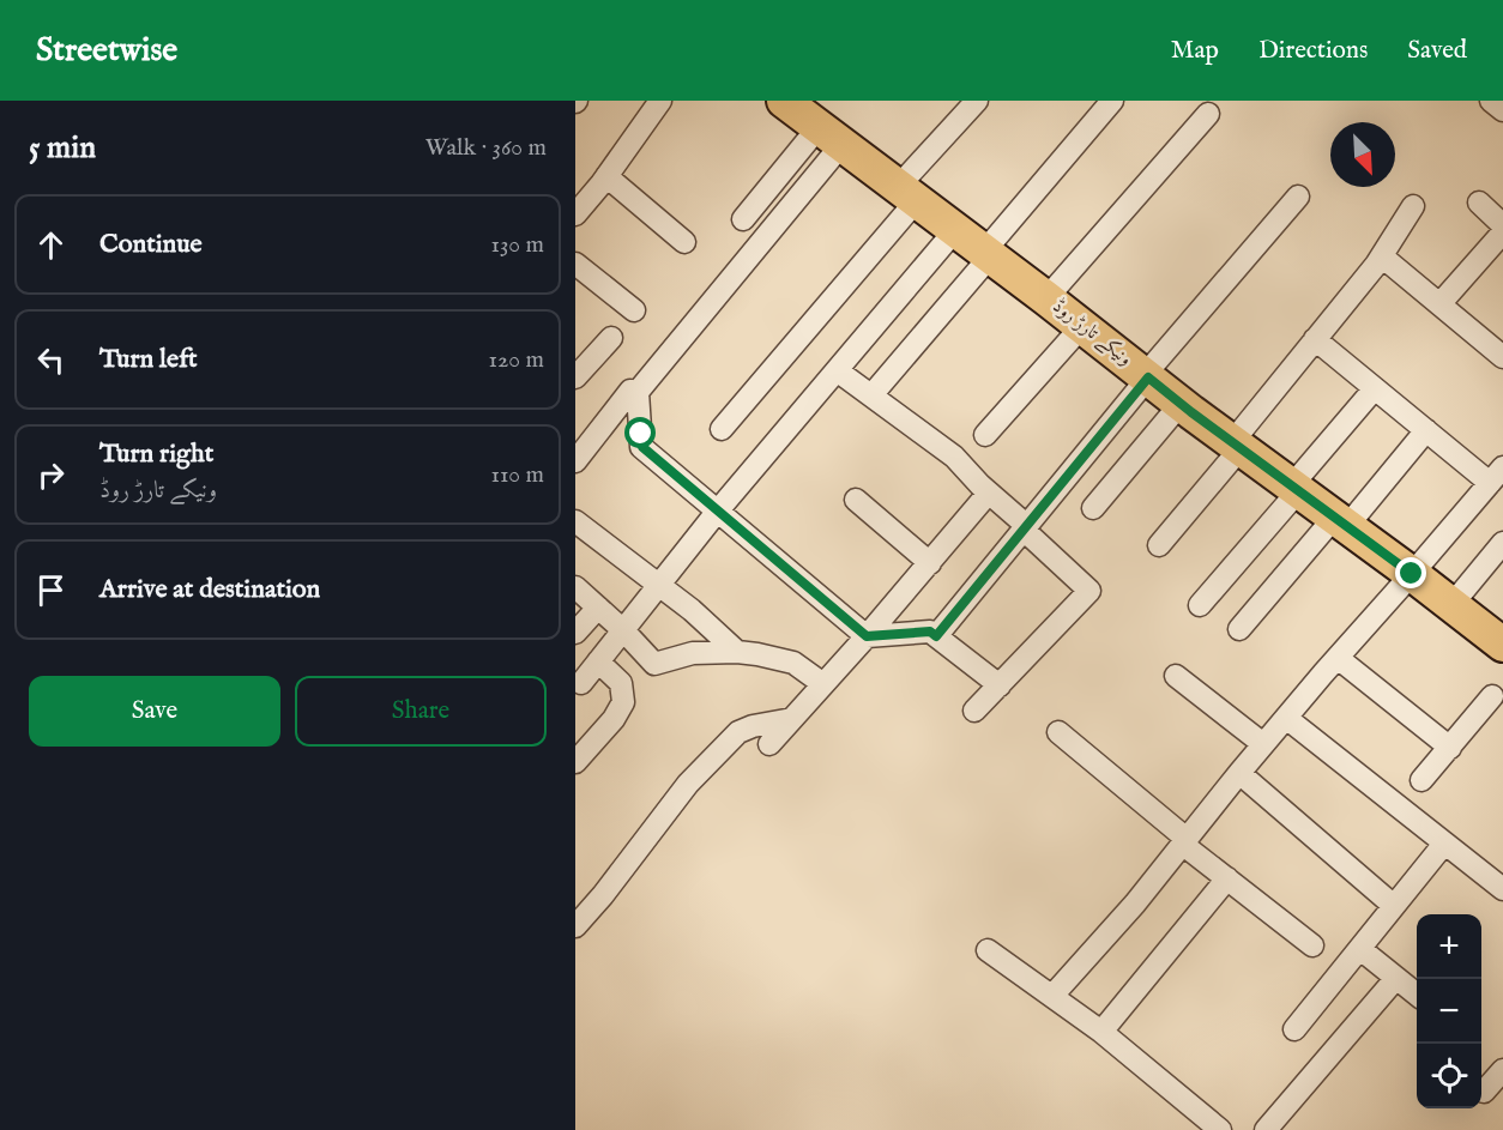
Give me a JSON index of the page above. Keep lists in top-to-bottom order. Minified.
{"streets":{"main road":["ونیکے تارڑ روڈ"]},"north":"bottom right","page":{"header":"Streetwise","nav":["Map","Directions","Saved"],"heading":["5 min","Walk · 360 m"],"list":[["Continue","130 m"],["Turn left","120 m"],["Turn right","ونیکے تارڑ روڈ","110 m"],"Arrive at destination"],"buttons":["Save","Share"],"map_buttons":["+","−"]}}
